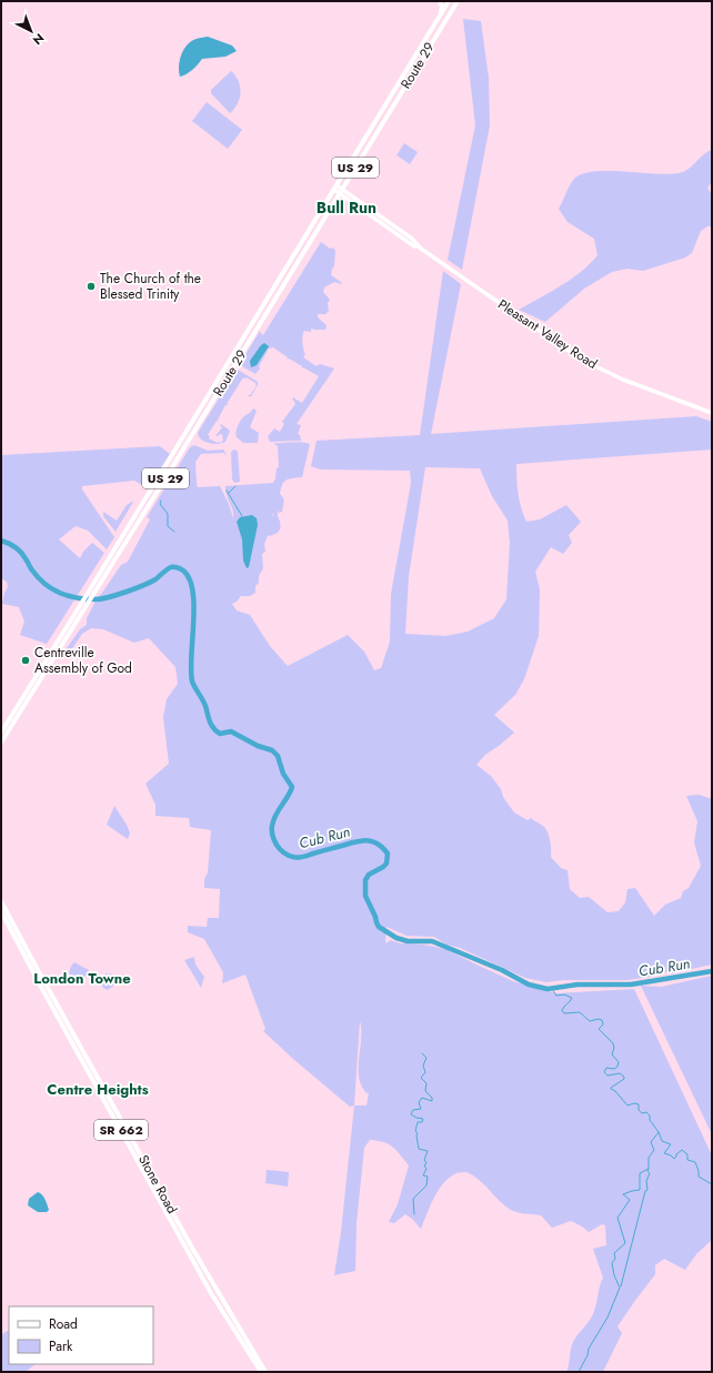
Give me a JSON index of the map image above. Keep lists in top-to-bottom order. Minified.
{"streets":{"main road":["Route 29","US 29","Pleasant Valley Road","SR 662","Stone Road"]},"crossings":[["Route 29","Pleasant Valley Road"]],"districts":["Bull Run","London Towne","Centre Heights"],"water":["Cub Run"],"places":["The Church of the Blessed Trinity","Centreville Assembly of God"],"legend":["Road","Park"],"north":"bottom right"}
